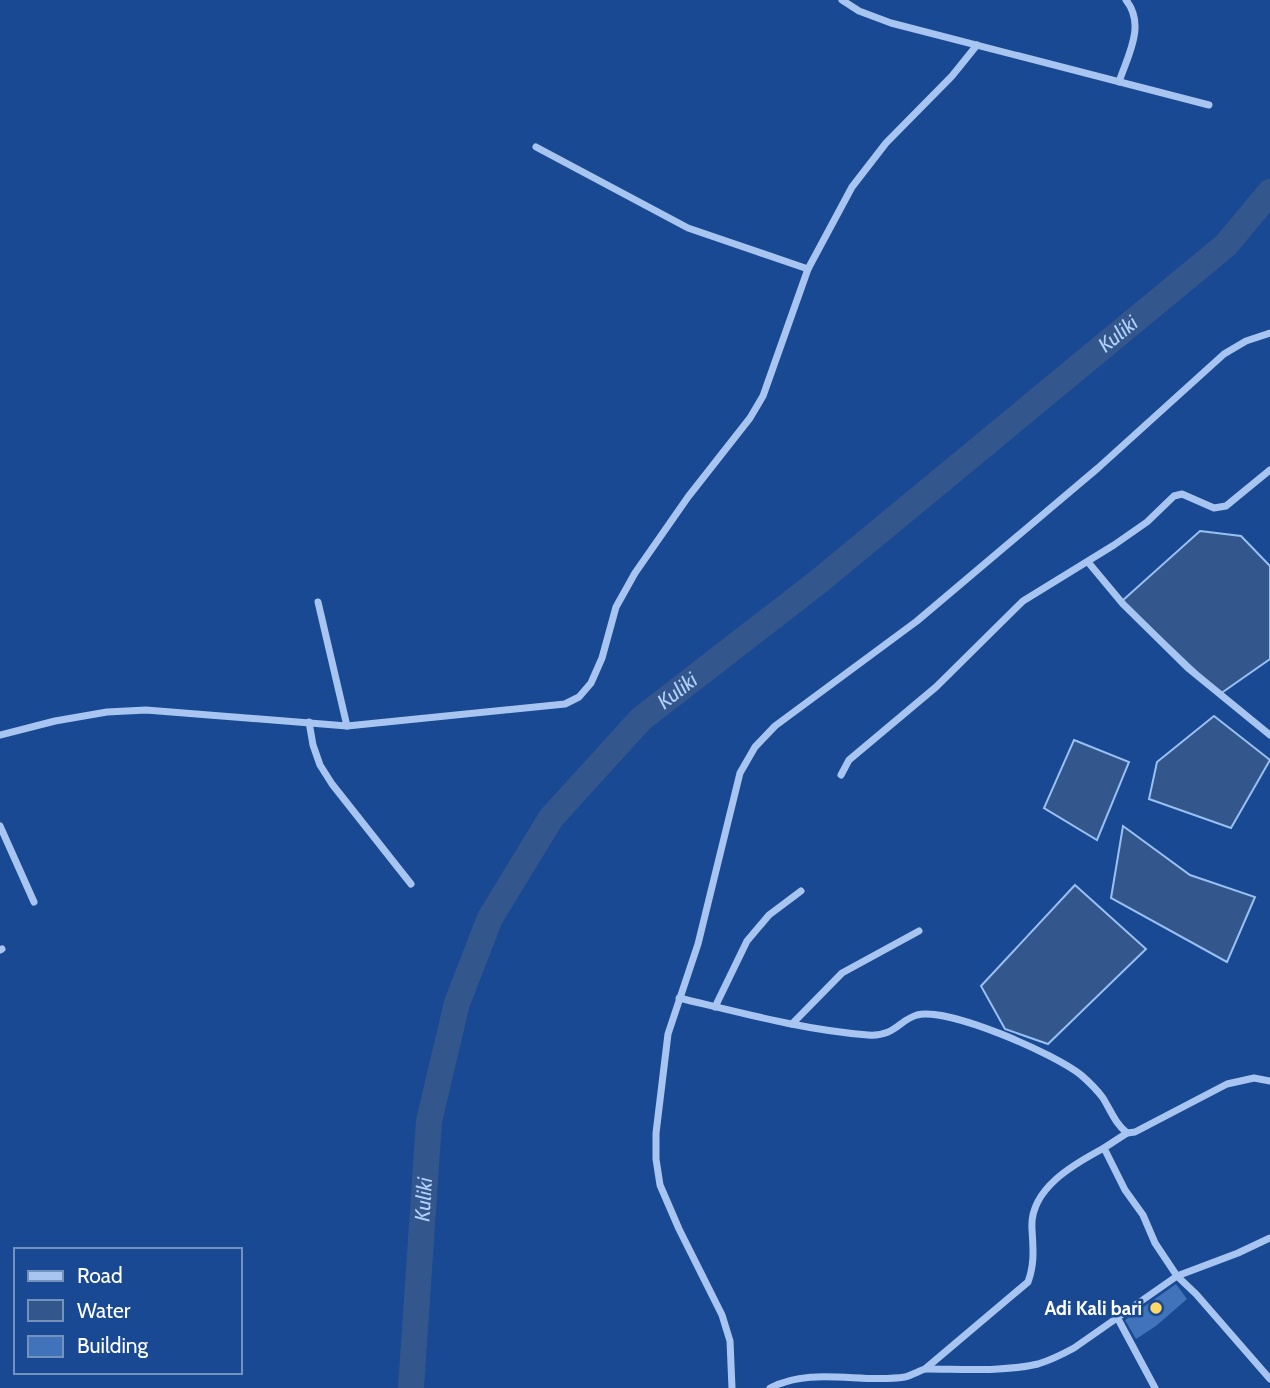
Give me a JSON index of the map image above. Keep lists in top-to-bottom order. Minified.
{"water":["Kuliki"],"places":["Adi Kali bari"],"legend":["Road","Water","Building"]}
